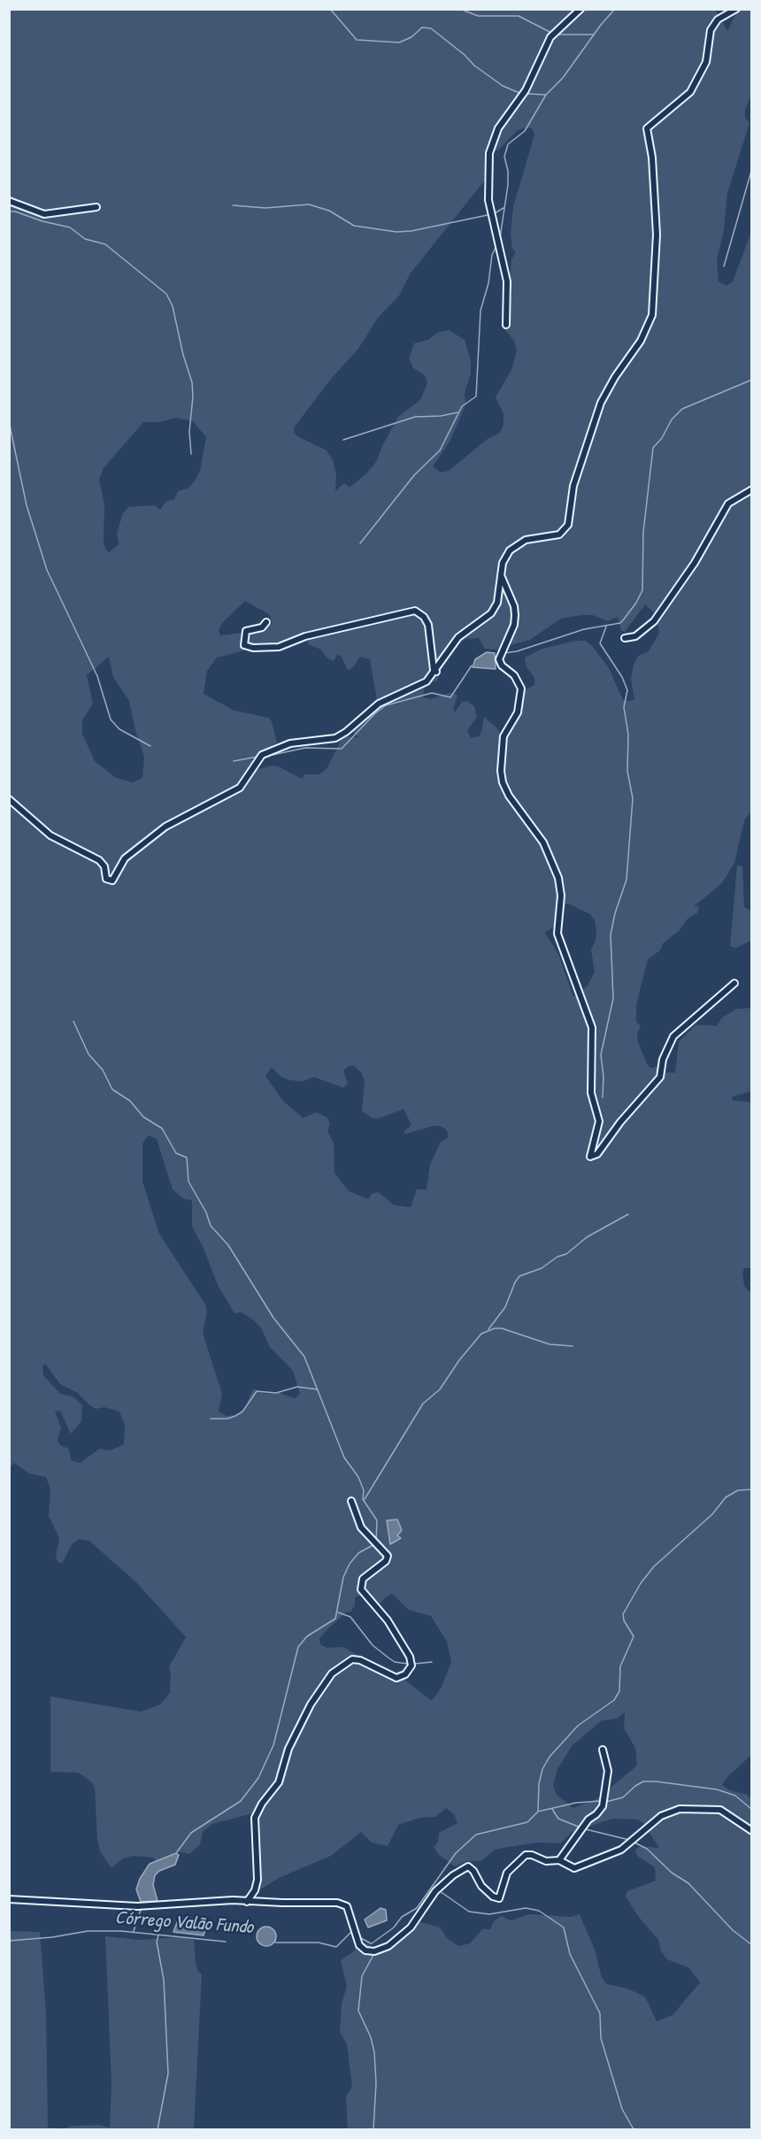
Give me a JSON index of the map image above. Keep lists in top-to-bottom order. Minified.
{"water":["Córrego Valão Fundo"]}
